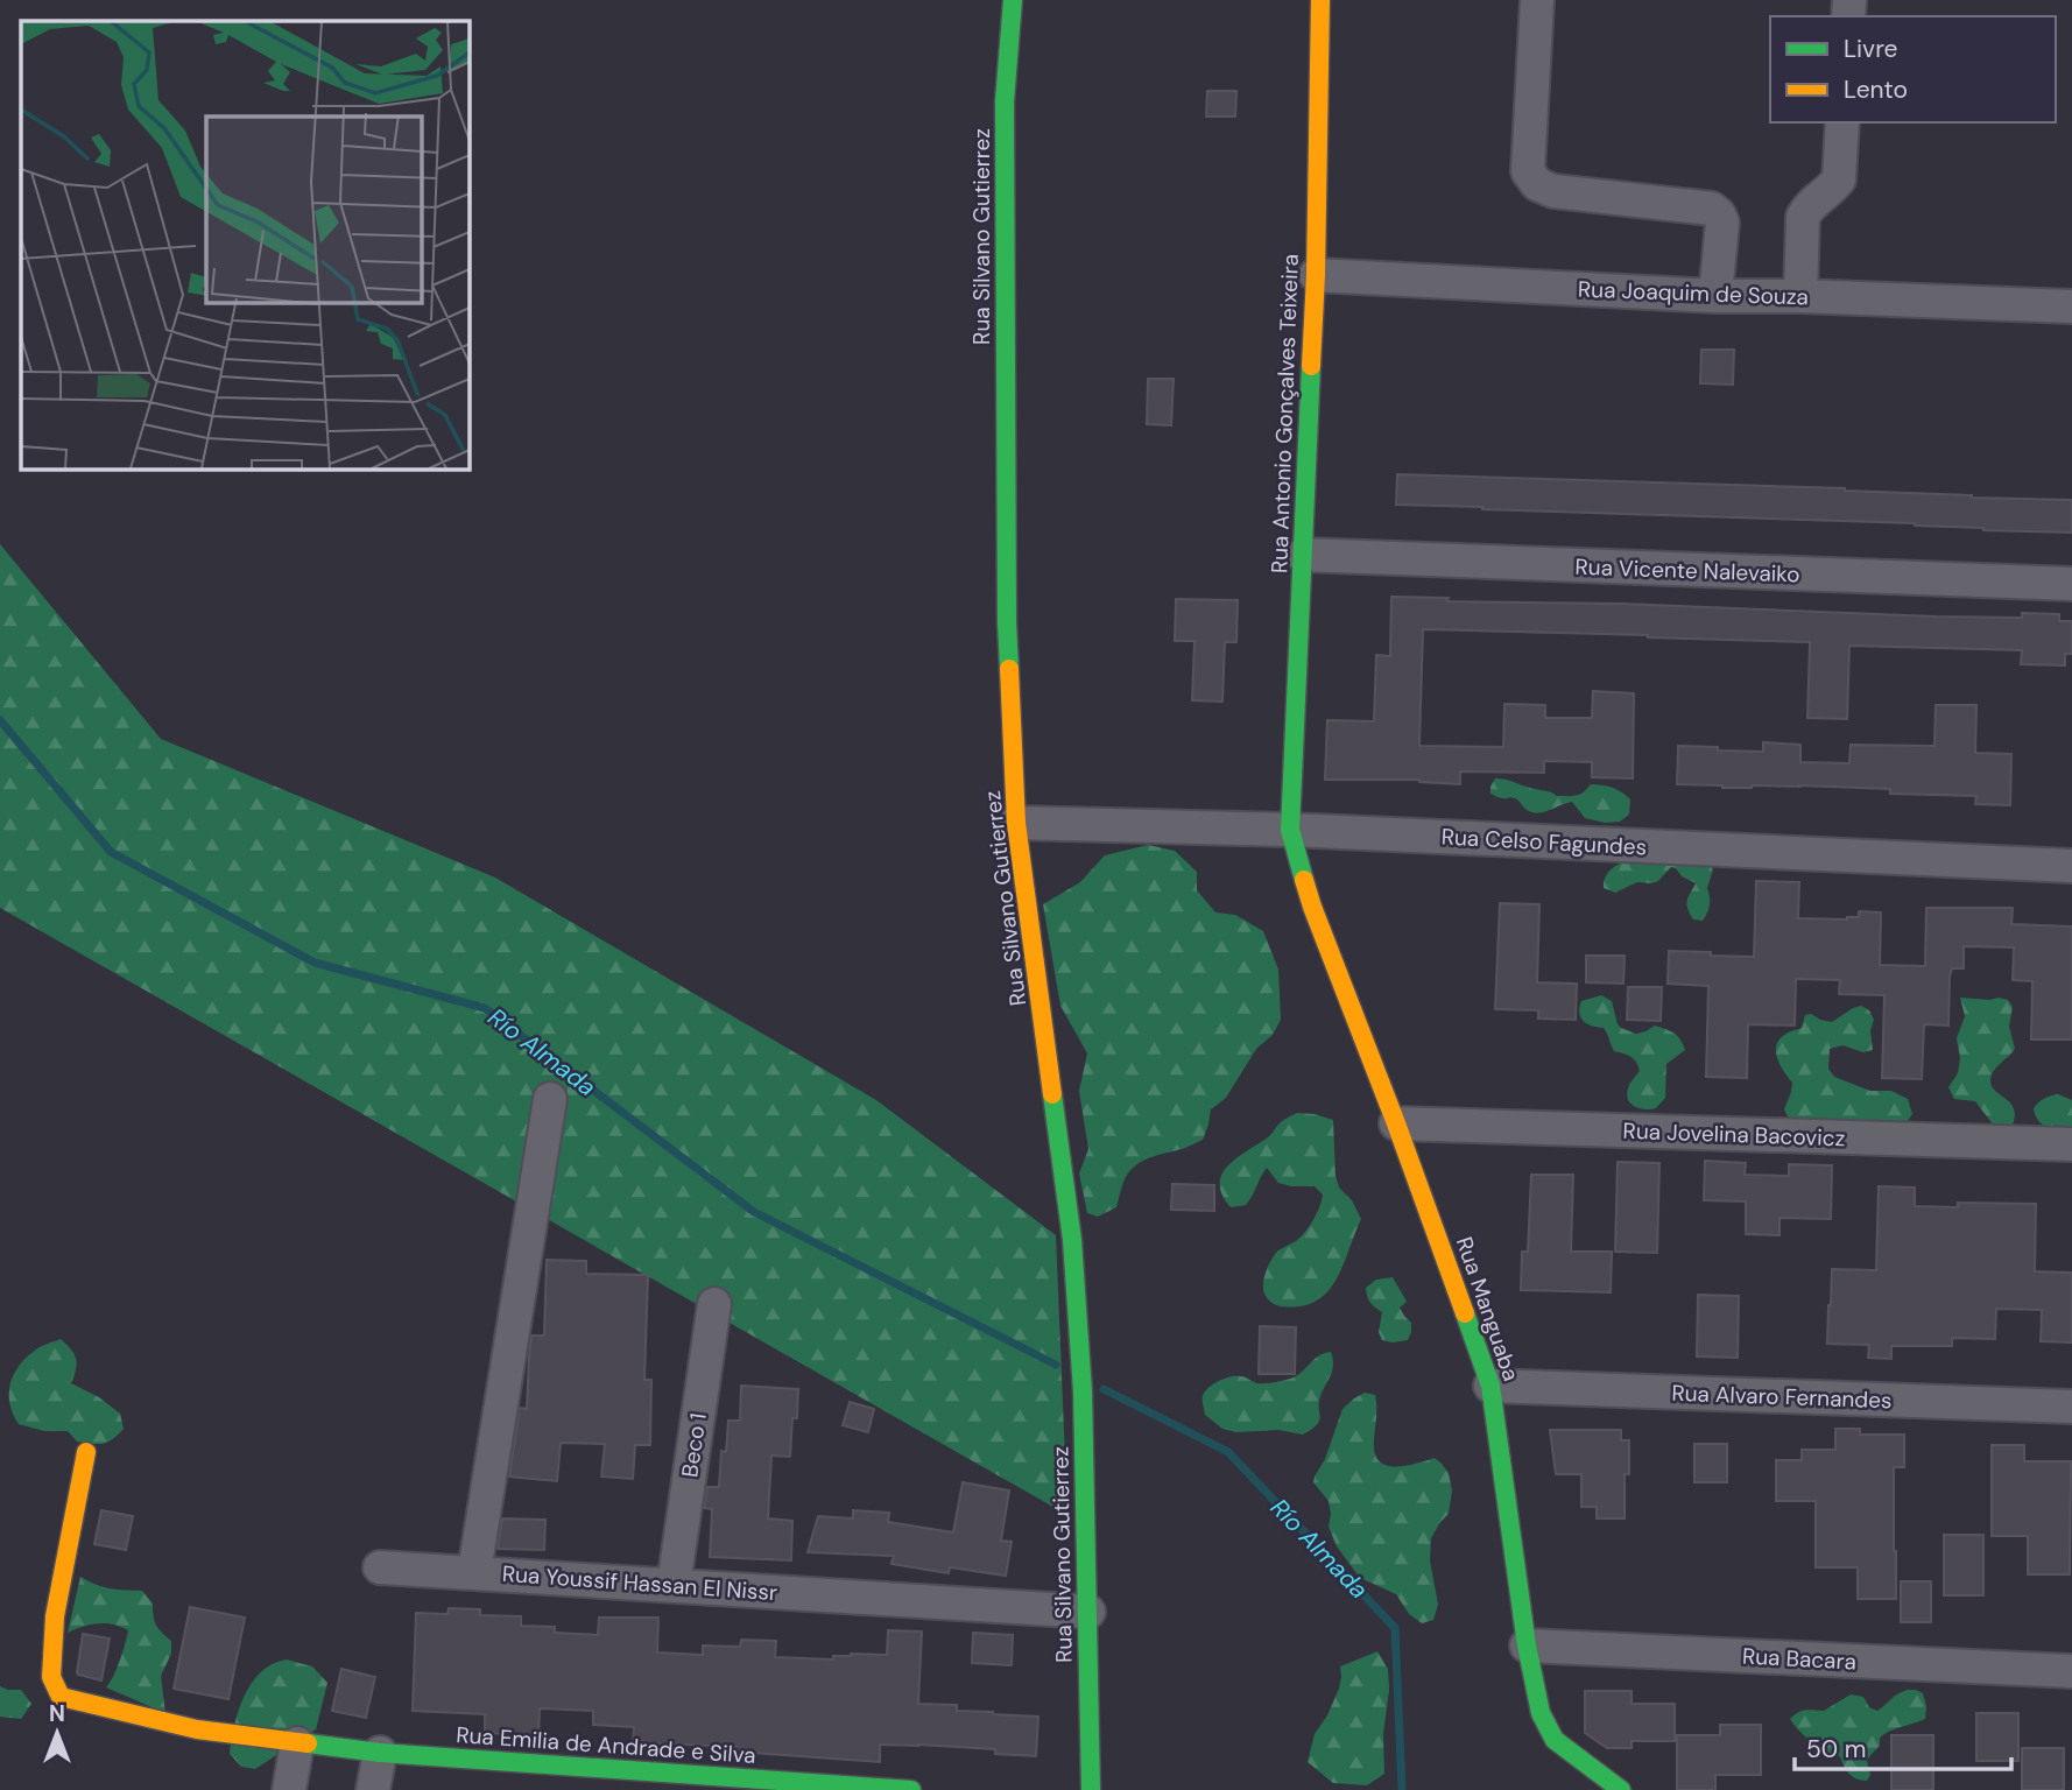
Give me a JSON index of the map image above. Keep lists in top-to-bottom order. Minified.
{"streets":{"street":["Rua Silvano Gutierrez","Rua Joaquim de Souza","Rua Antonio Gonçalves Teixeira","Rua Vicente Nalevaiko","Rua Celso Fagundes","Rua Jovelina Bacovicz","Rua Manguaba","Rua Alvaro Fernandes","Beco 1","Rua Youssif Hassan El Nissr","Rua Bacara","Rua Emilia de Andrade e Silva"]},"crossings":[["Rua Silvano Gutierrez","Rua Celso Fagundes"],["Rua Silvano Gutierrez","Rua Youssif Hassan El Nissr"],["Rua Joaquim de Souza","Rua Antonio Gonçalves Teixeira"],["Rua Antonio Gonçalves Teixeira","Rua Vicente Nalevaiko"],["Rua Antonio Gonçalves Teixeira","Rua Celso Fagundes"],["Rua Antonio Gonçalves Teixeira","Rua Manguaba"],["Rua Celso Fagundes","Rua Manguaba"],["Rua Jovelina Bacovicz","Rua Manguaba"],["Rua Manguaba","Rua Alvaro Fernandes"],["Rua Manguaba","Rua Bacara"],["Beco 1","Rua Youssif Hassan El Nissr"]],"water":["Río Almada"],"legend":["Livre","Lento"],"scale_bar":"50 m","north":"top"}
